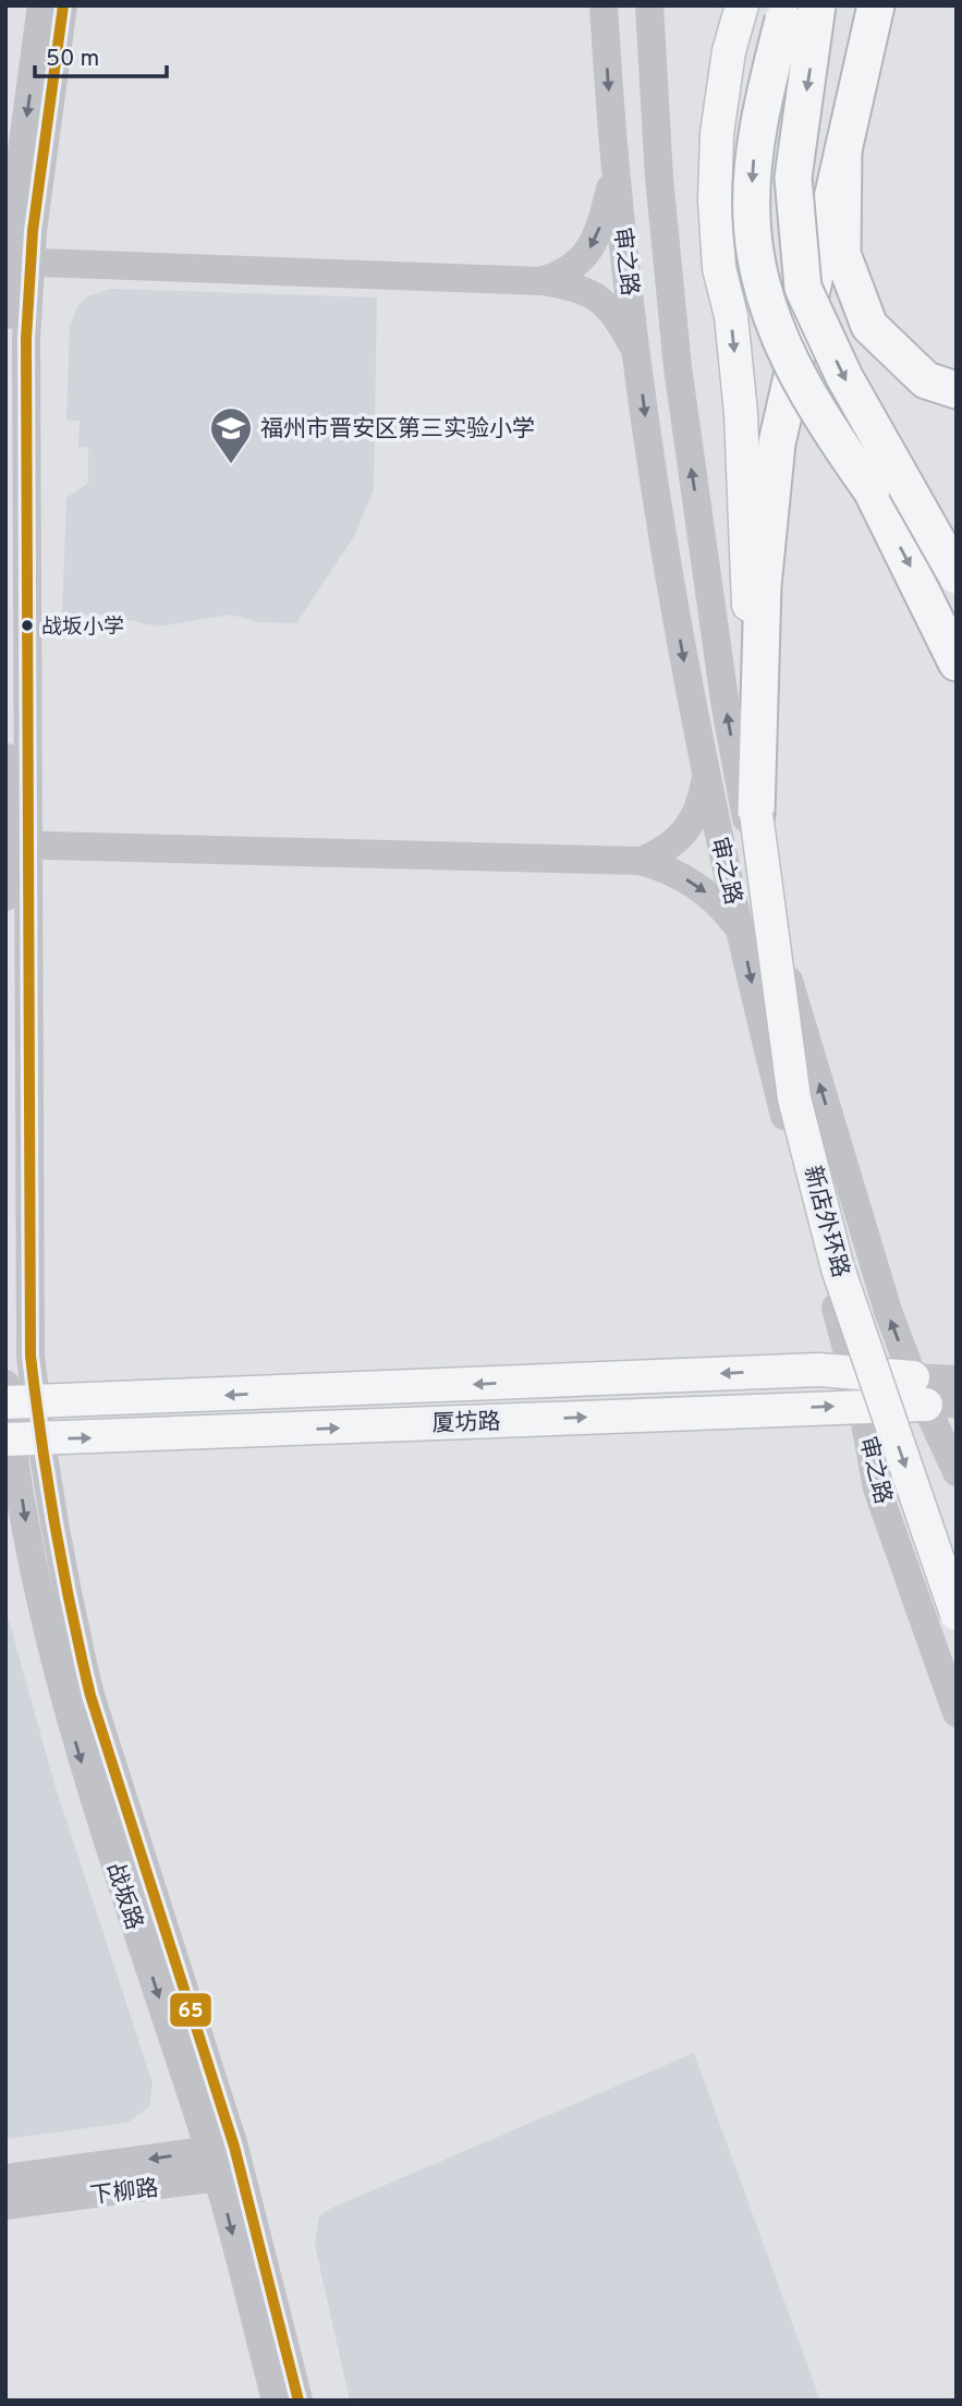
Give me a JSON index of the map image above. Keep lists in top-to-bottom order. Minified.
{"streets":{"main road":["审之路","新店外环路","厦坊路","战坂路","下柳路"]},"crossings":[["审之路","厦坊路"],["厦坊路","战坂路"],["战坂路","下柳路"]],"one_way":["新店外环路"],"places":{"school or university":["福州市晋安区第三实验小学"],"other":["战坂小学"]},"lines":["transit line 65"],"scale_bar":"50 m"}
